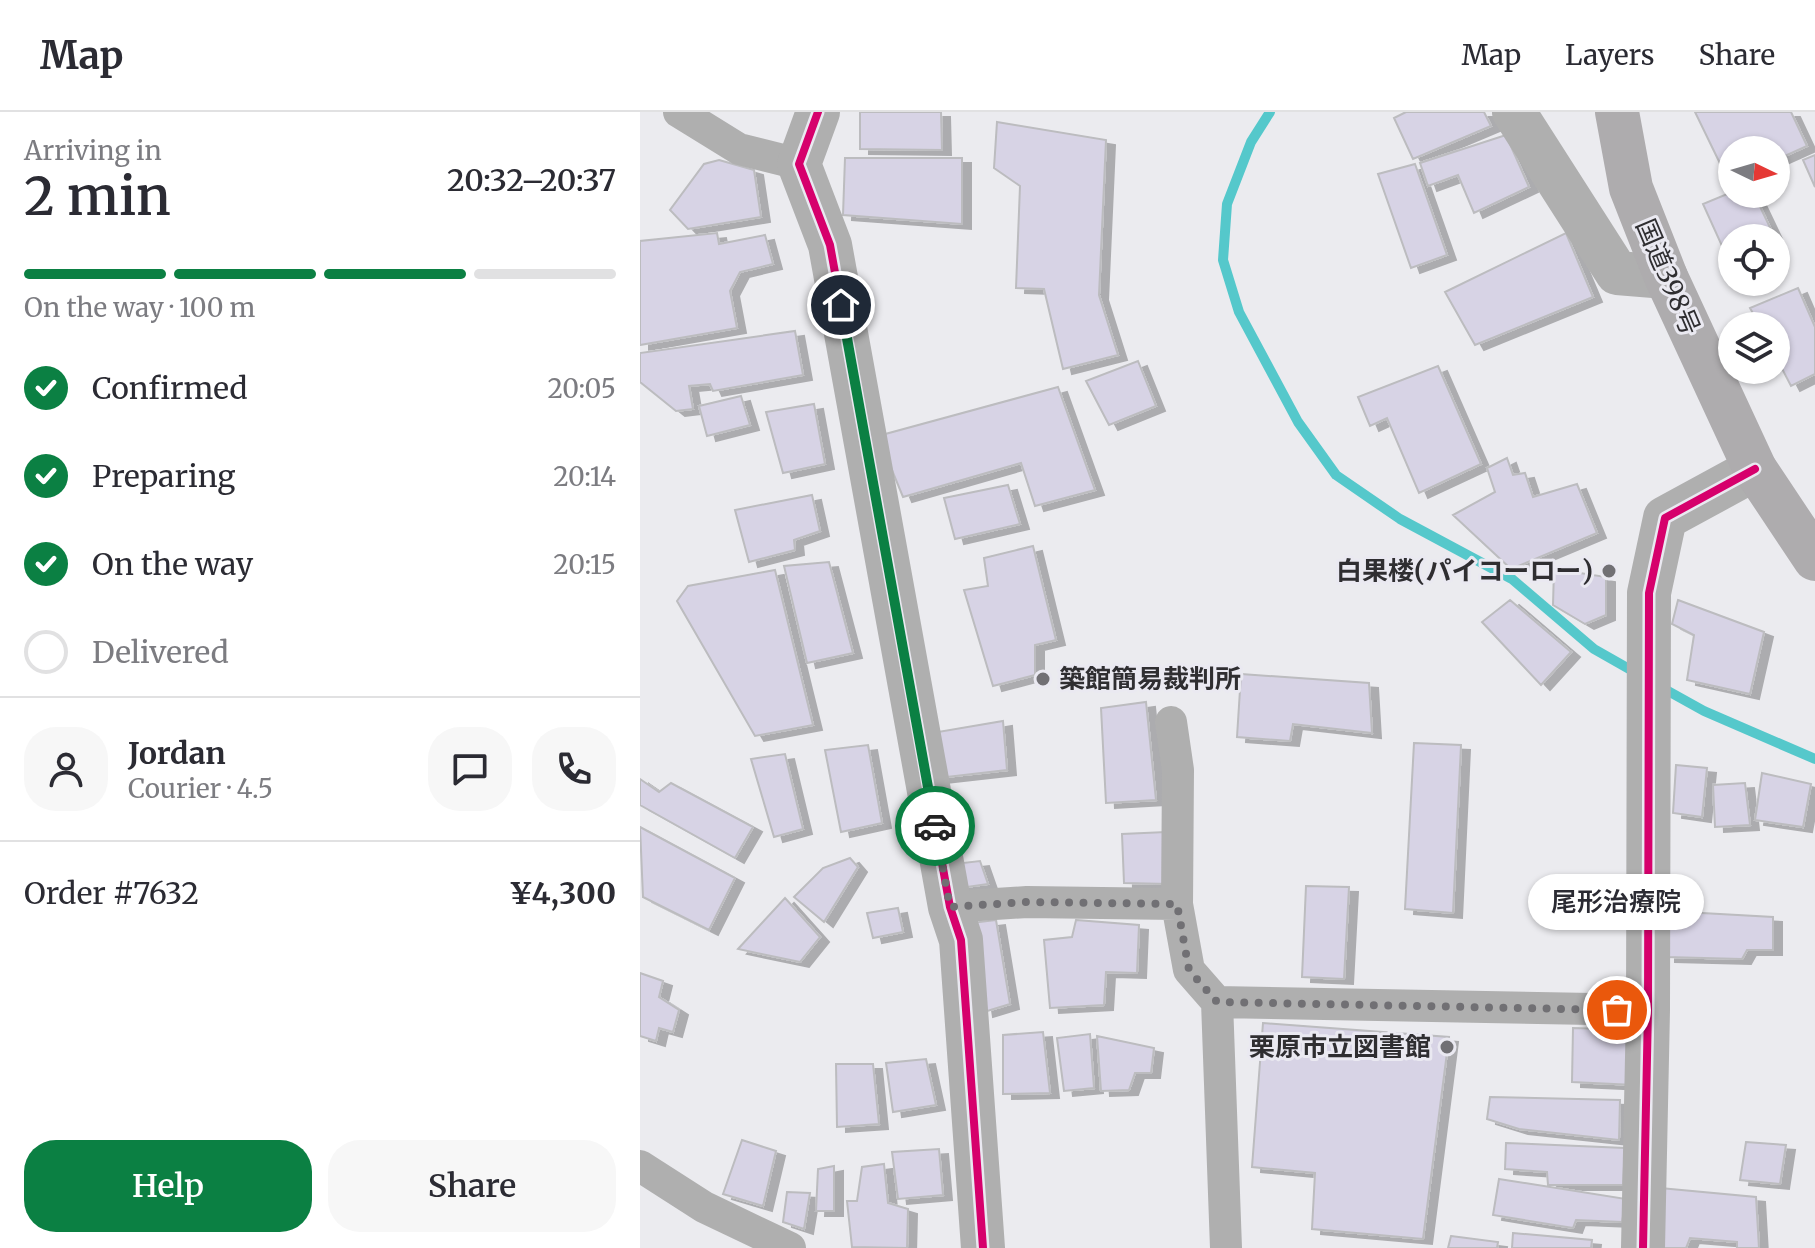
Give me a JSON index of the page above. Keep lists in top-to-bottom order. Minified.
{"streets":{"highway":["国道398号"]},"places":["白果楼(パイコーロー)","築館簡易裁判所","尾形治療院","栗原市立図書館"],"north":"right","page":{"header":"Map","nav":["Map","Layers","Share"],"heading":["2 min","Arriving in","20:32–20:37"],"panel":["Jordan","Courier · 4.5","Order #7632","¥4,300"],"bar":"On the way · 100 m","list":[["Confirmed","20:05"],["Preparing","20:14"],["On the way","20:15"],"Delivered"],"bubble":"尾形治療院","buttons":["Help","Share"]}}
